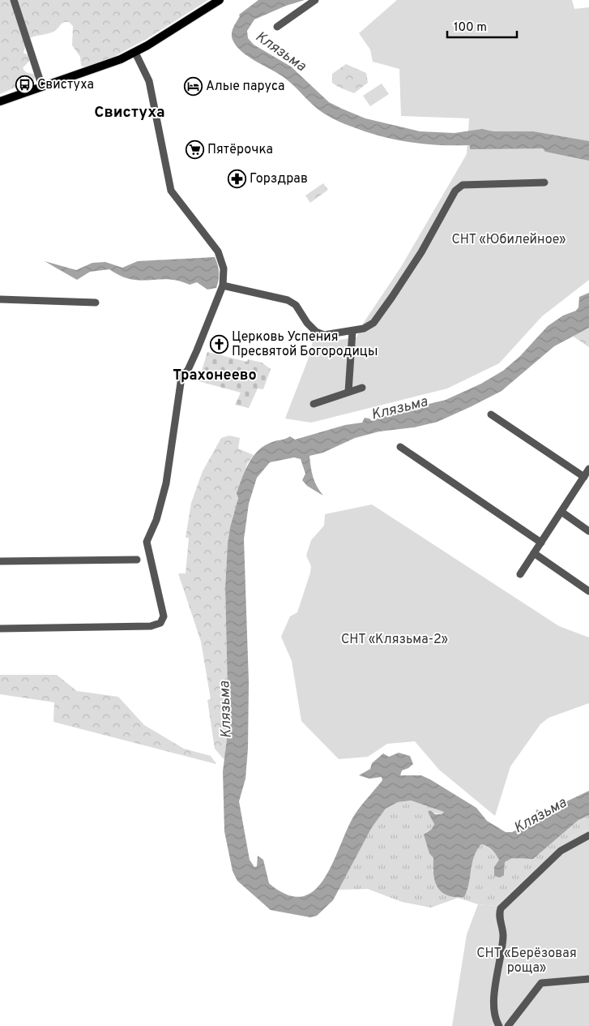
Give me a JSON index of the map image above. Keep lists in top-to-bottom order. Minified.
{"districts":["Свистуха","Трахонеево"],"water":["Клязьма"],"parks":["СНТ «Юбилейное»","СНТ «Клязьма-2»","СНТ «Берёзовая роща»"],"places":{"bus stop":["Свистуха"],"hotel":["Алые паруса"],"supermarket":["Пятёрочка"],"pharmacy":["Горздрав"],"church":["Церковь Успения Пресвятой Богородицы"]},"scale_bar":"100 m"}
